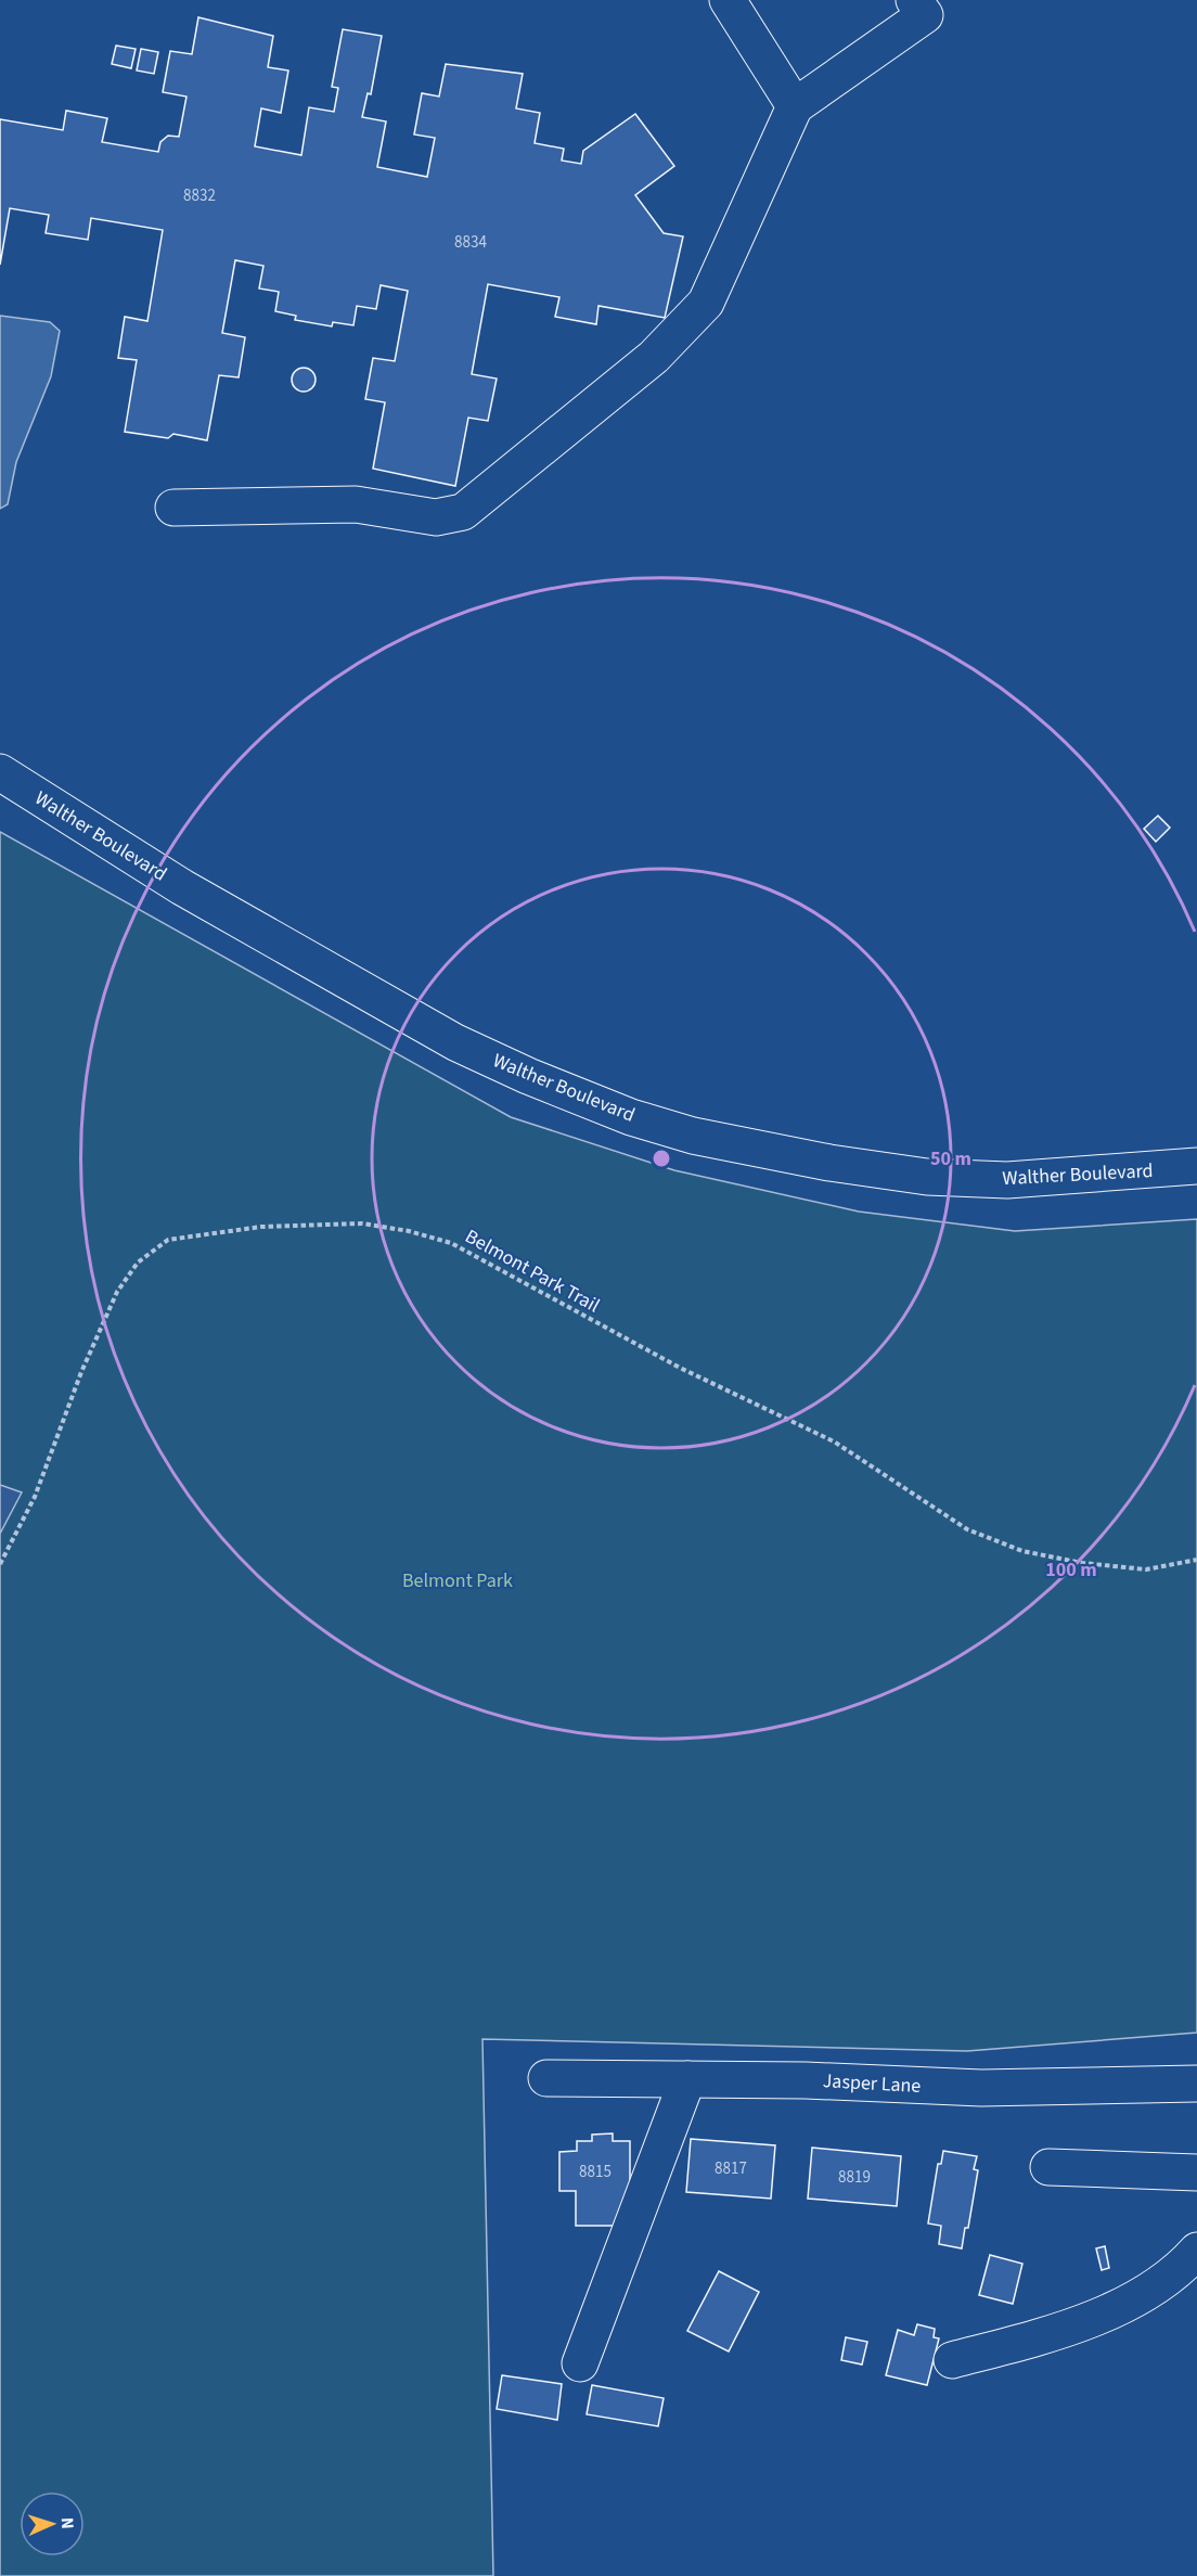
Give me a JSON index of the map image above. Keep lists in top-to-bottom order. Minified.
{"streets":{"main road":["Walther Boulevard","Jasper Lane"],"path":["Belmont Park Trail"]},"parks":["Belmont Park"],"house_numbers":["8832","8834","8817","8815","8819"],"north":"right","rings":["50 m","100 m"]}
